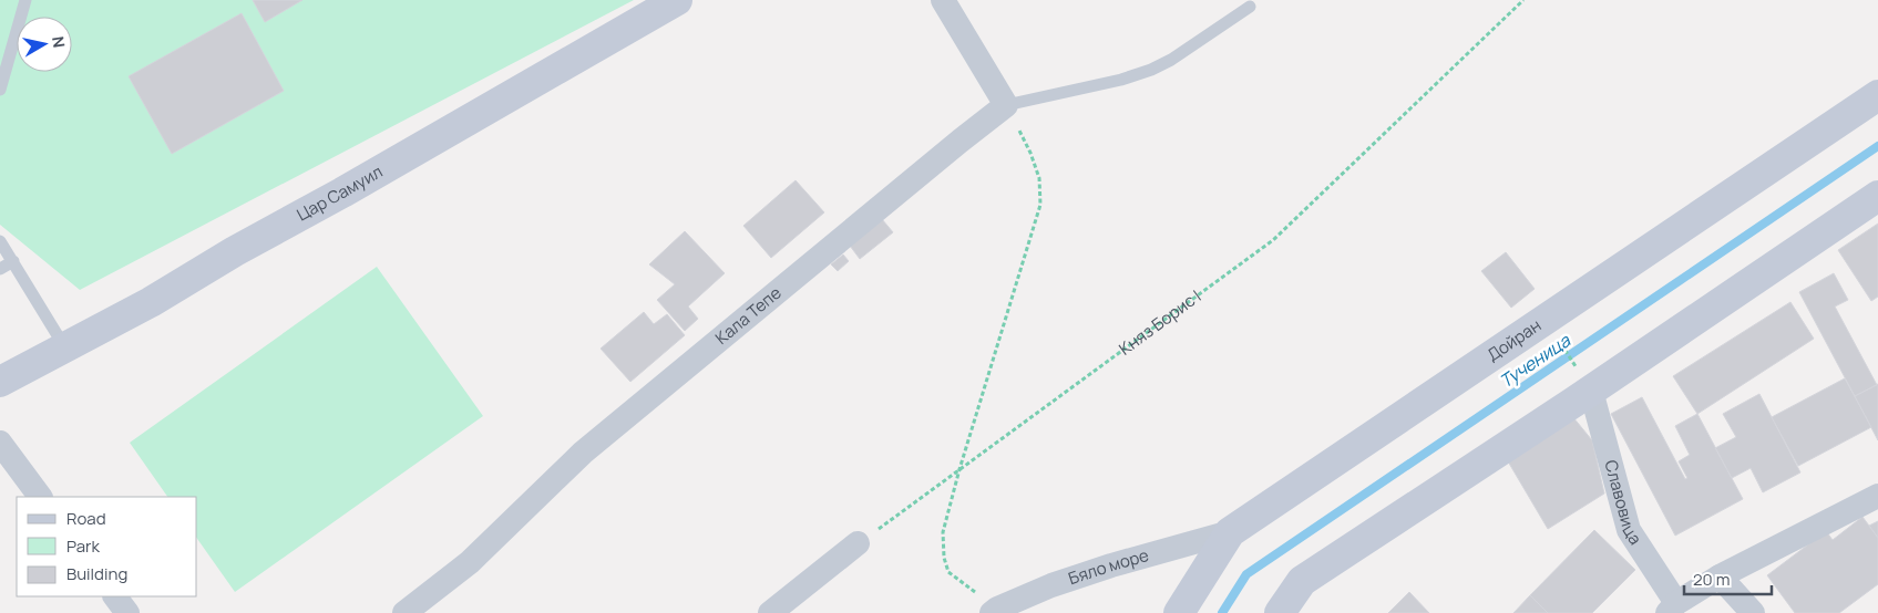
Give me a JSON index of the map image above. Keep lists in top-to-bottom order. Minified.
{"streets":{"main road":["Цар Самуил","Дойран"],"street":["Кала Тепе","Славовица","Бяло море"],"path":["Княз Борис I"]},"crossings":[["Дойран","Бяло море"]],"water":["Тученица"],"legend":["Road","Park","Building"],"scale_bar":"20 m","north":"right"}
